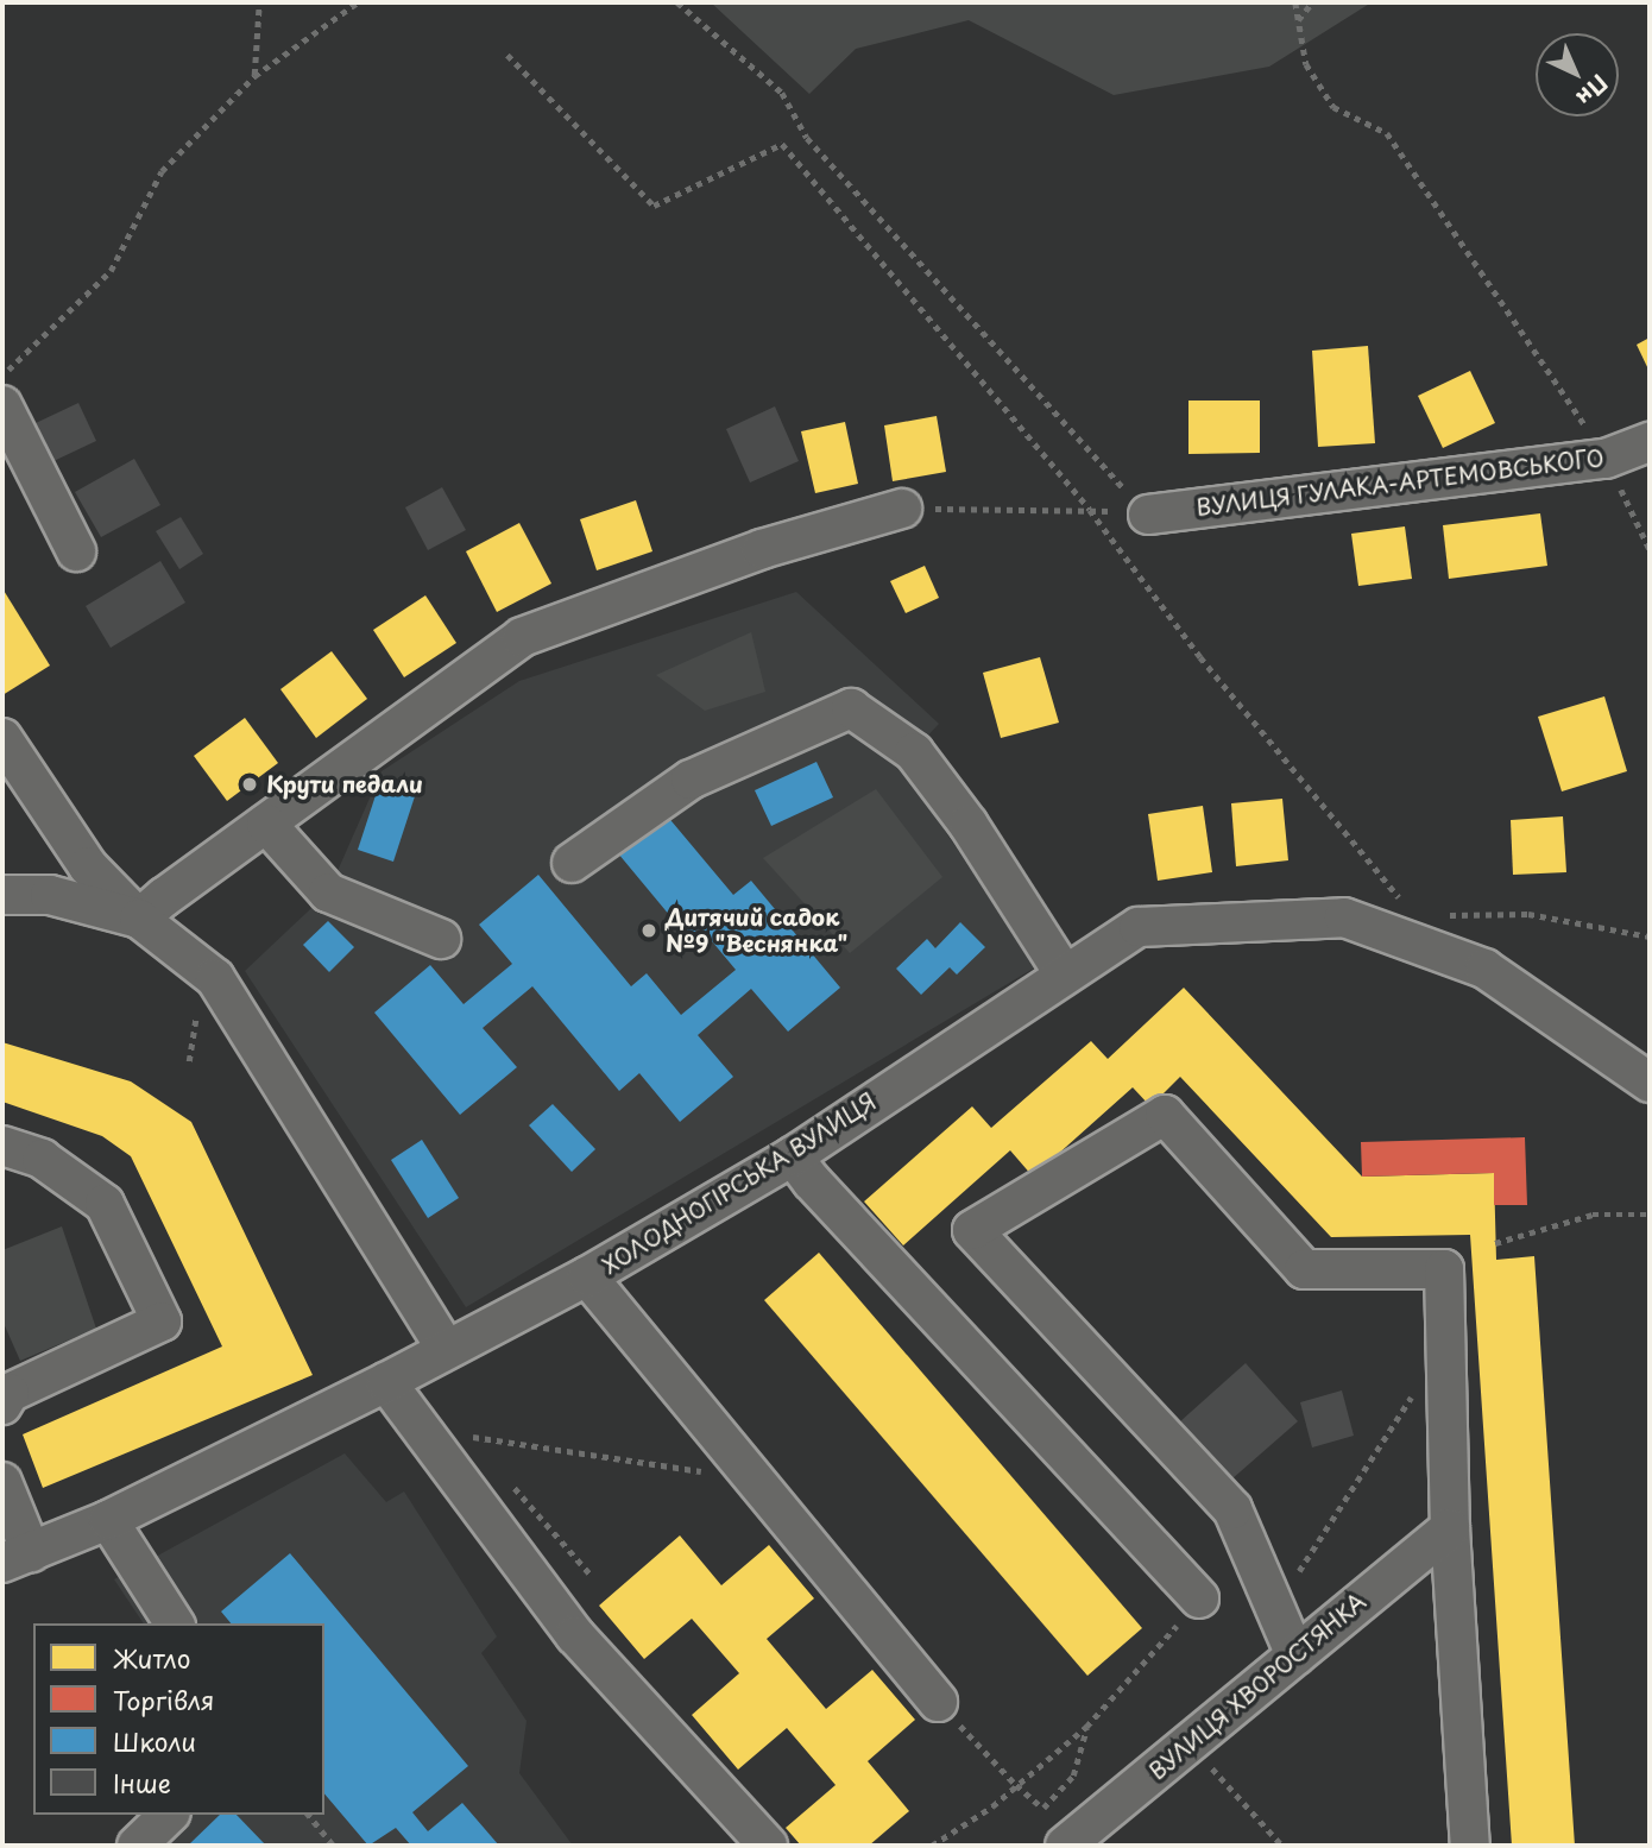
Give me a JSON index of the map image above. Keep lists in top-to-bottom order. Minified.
{"streets":{"street":["ВУЛИЦЯ ГУЛАКА-АРТЕМОВСЬКОГО","ХОЛОДНОГІРСЬКА ВУЛИЦЯ","ВУЛИЦЯ ХВОРОСТЯНКА"]},"places":["Крути педали","Дитячий садок №9 \"Веснянка\""],"legend":["Житло","Торгівля","Школи","Інше"],"north":"bottom right"}
